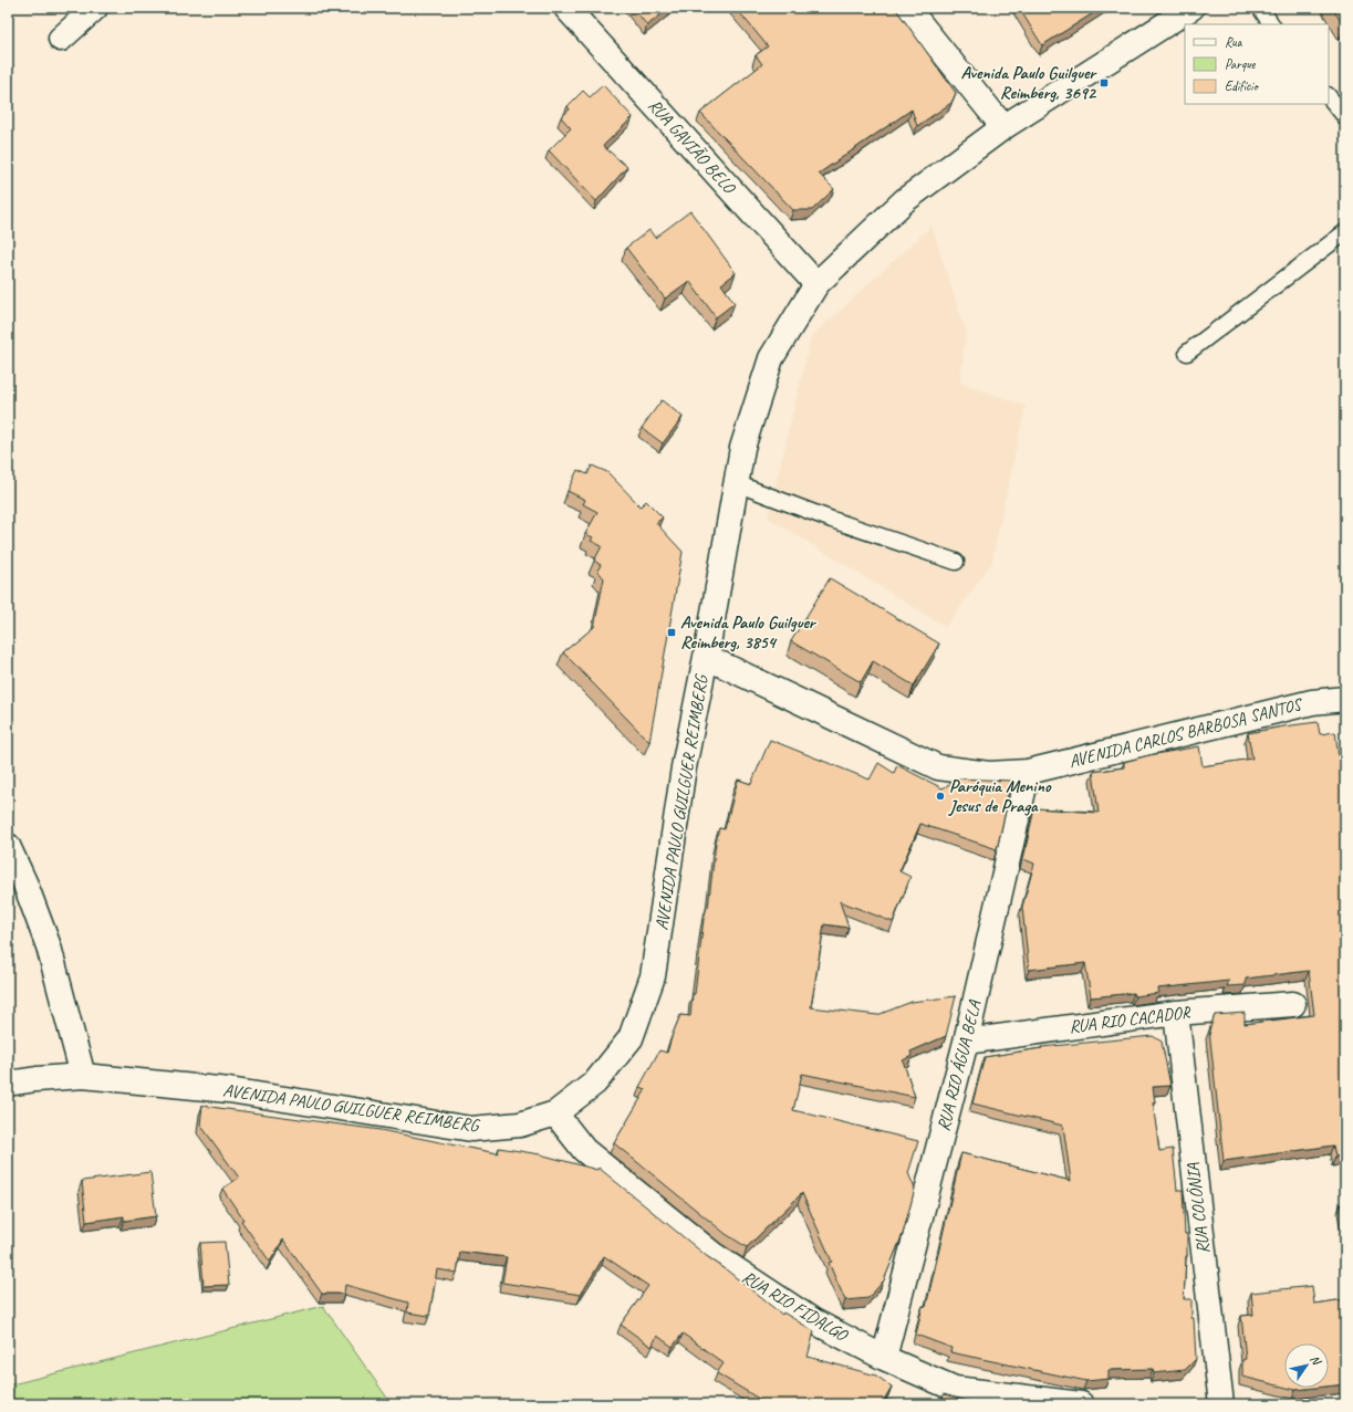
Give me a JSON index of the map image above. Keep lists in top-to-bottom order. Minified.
{"streets":{"street":["RUA GAVIÃO BELO","AVENIDA CARLOS BARBOSA SANTOS","AVENIDA PAULO GUILGUER REIMBERG","RUA RIO CACADOR","RUA RIO ÁGUA BELA","RUA COLÔNIA","RUA RIO FIDALGO"]},"crossings":[["RUA GAVIÃO BELO","AVENIDA PAULO GUILGUER REIMBERG"],["AVENIDA CARLOS BARBOSA SANTOS","AVENIDA PAULO GUILGUER REIMBERG"],["AVENIDA CARLOS BARBOSA SANTOS","RUA RIO ÁGUA BELA"],["AVENIDA PAULO GUILGUER REIMBERG","RUA RIO FIDALGO"],["RUA RIO CACADOR","RUA RIO ÁGUA BELA"],["RUA RIO CACADOR","RUA COLÔNIA"],["RUA RIO ÁGUA BELA","RUA RIO FIDALGO"]],"places":{"transit":["Avenida Paulo Guilguer Reimberg, 3692","Avenida Paulo Guilguer Reimberg, 3854"],"other":["Paróquia Menino Jesus de Praga"]},"legend":["Rua","Parque","Edifício"],"north":"top right"}
